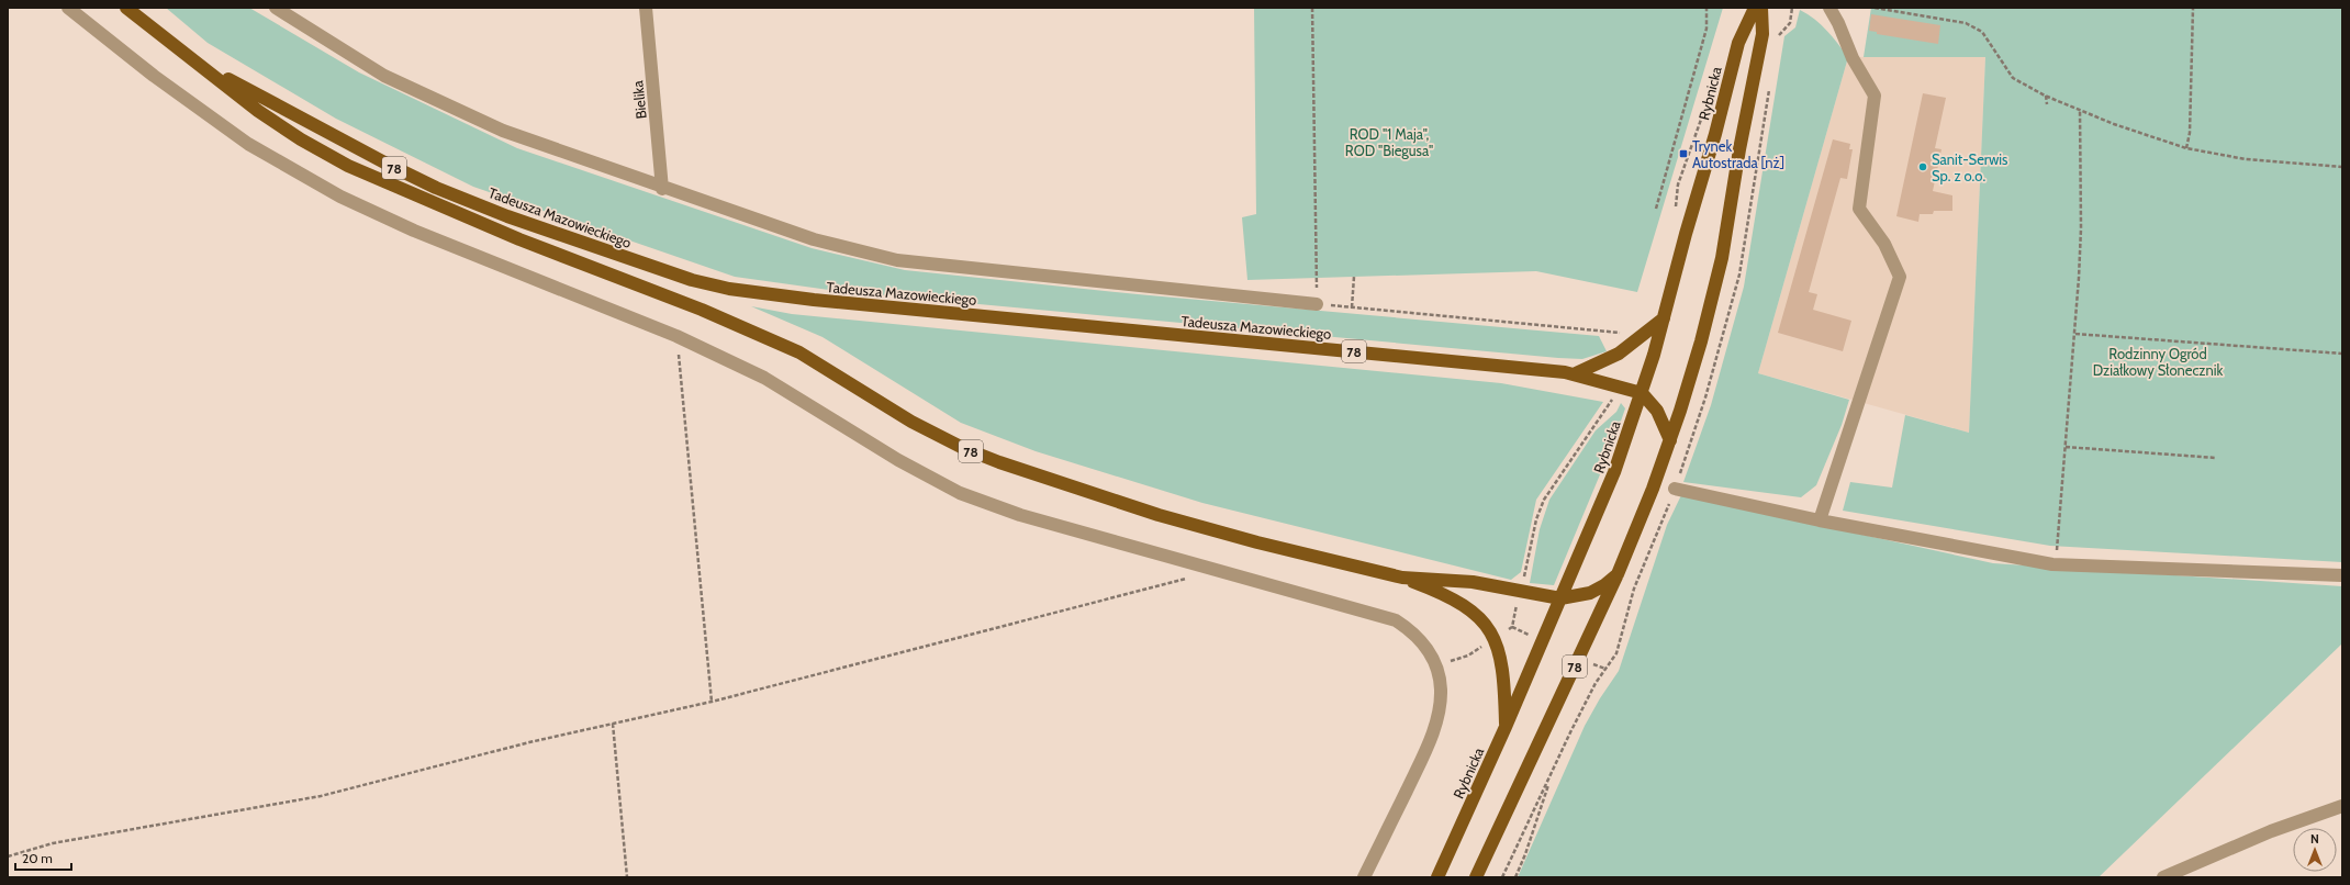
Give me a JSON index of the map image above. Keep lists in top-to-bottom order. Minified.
{"streets":{"main road":["Rybnicka","78","Tadeusza Mazowieckiego"],"street":["Bielika"]},"crossings":[["Rybnicka","78"],["Rybnicka","Tadeusza Mazowieckiego"],["78","Tadeusza Mazowieckiego"]],"parks":["ROD \"1 Maja\", ROD \"Biegusa\"","Rodzinny Ogród Działkowy Słonecznik"],"places":{"transit":["Trynek Autostrada [nż]"],"other":["Sanit-Serwis Sp. z o.o."]},"scale_bar":"20 m","north":"top"}
